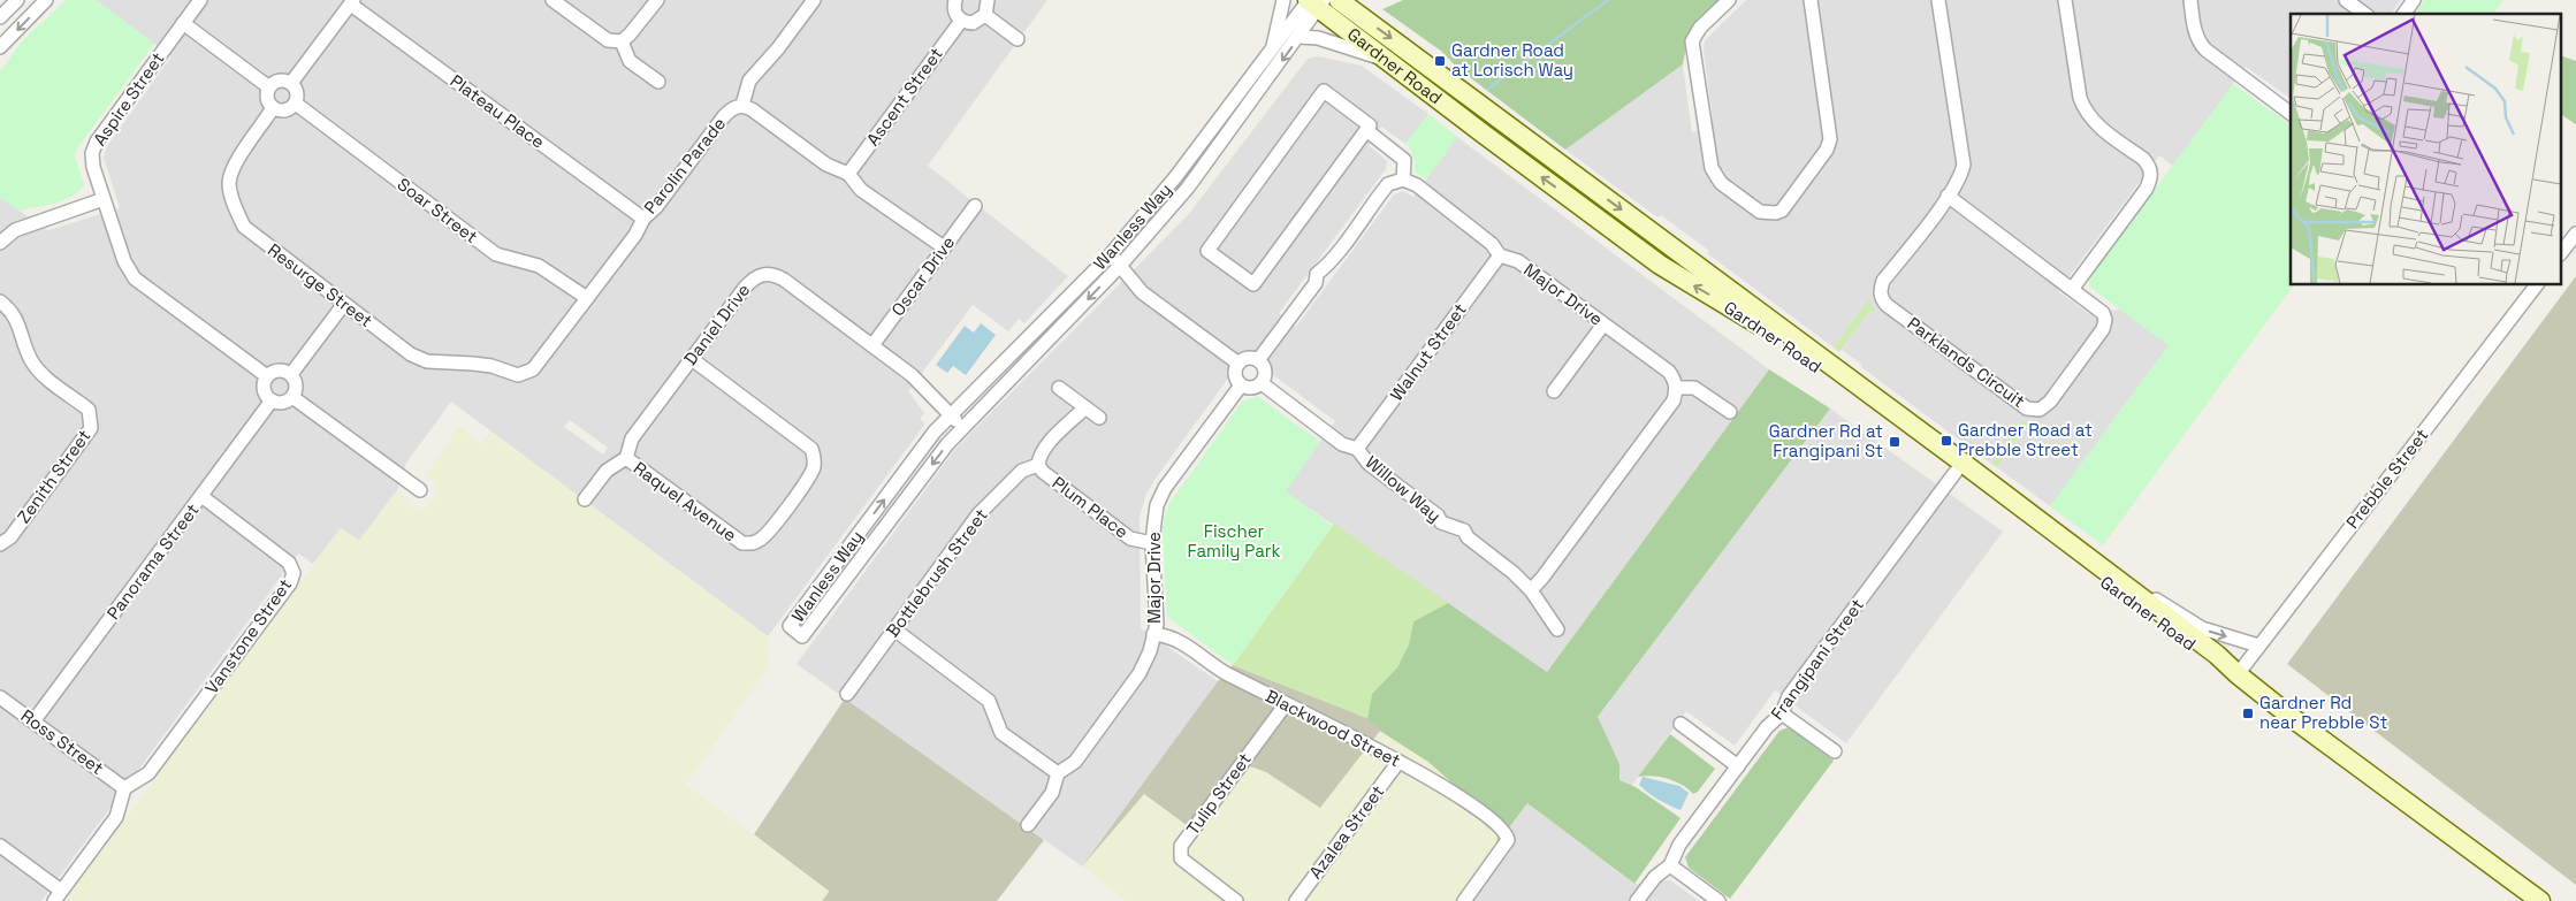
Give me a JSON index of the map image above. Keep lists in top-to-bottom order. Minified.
{"streets":{"street":["Gardner Road","Ascent Street","Aspire Street","Plateau Place","Parolin Parade","Soar Street","Wanless Way","Oscar Drive","Resurge Street","Major Drive","Daniel Drive","Walnut Street","Parklands Circuit","Zenith Street","Prebble Street","Willow Way","Raquel Avenue","Plum Place","Panorama Street","Bottlebrush Street","Vanstone Street","Frangipani Street","Blackwood Street","Ross Street","Tulip Street","Azalea Street"]},"crossings":[["Gardner Road","Wanless Way"],["Gardner Road","Prebble Street"],["Gardner Road","Frangipani Street"],["Ascent Street","Parolin Parade"],["Aspire Street","Panorama Street"],["Plateau Place","Parolin Parade"],["Parolin Parade","Soar Street"],["Parolin Parade","Oscar Drive"],["Parolin Parade","Resurge Street"],["Soar Street","Resurge Street"],["Wanless Way","Daniel Drive"],["Oscar Drive","Daniel Drive"],["Major Drive","Walnut Street"],["Major Drive","Willow Way"],["Major Drive","Plum Place"],["Major Drive","Blackwood Street"],["Daniel Drive","Raquel Avenue"],["Walnut Street","Willow Way"],["Plum Place","Bottlebrush Street"],["Panorama Street","Vanstone Street"],["Panorama Street","Ross Street"],["Vanstone Street","Ross Street"],["Blackwood Street","Tulip Street"],["Blackwood Street","Azalea Street"]],"parks":["Fischer Family Park"],"places":{"transit":["Gardner Road at Lorisch Way","Gardner Road at Prebble Street","Gardner Rd at Frangipani St","Gardner Rd near Prebble St"]}}
